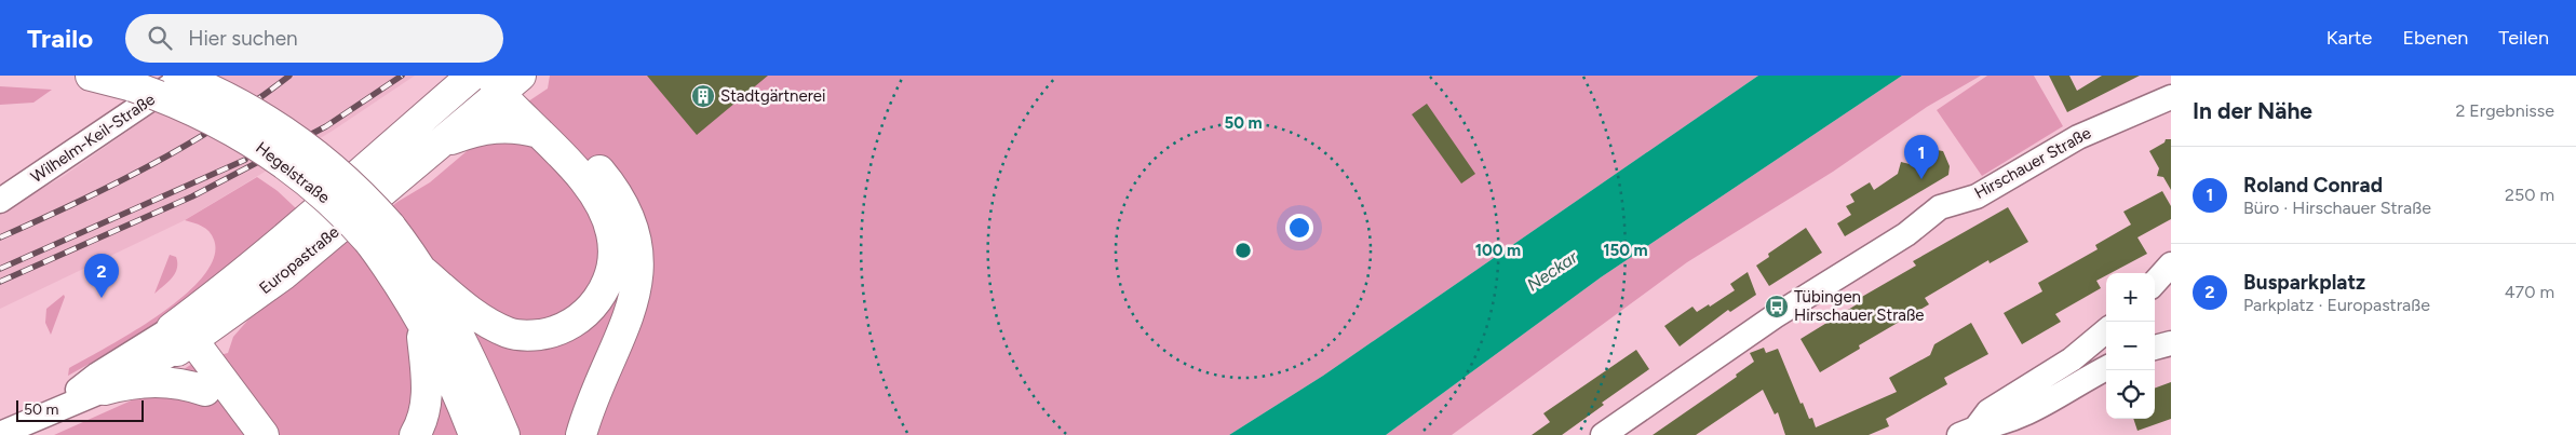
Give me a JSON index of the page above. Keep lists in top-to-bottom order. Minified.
{"streets":{"main road":["Hegelstraße","Europastraße"],"street":["Wilhelm-Keil-Straße","Hirschauer Straße"]},"water":["Neckar"],"places":{"building":["Stadtgärtnerei"],"bus stop":["Tübingen Hirschauer Straße"]},"scale_bar":"50 m","page":{"header":"Trailo","search":"Hier suchen","nav":["Karte","Ebenen","Teilen"],"heading":["In der Nähe","2 Ergebnisse"],"pins":["1","2"],"list":[{"mark":"1","name":"Roland Conrad","note":"Büro · Hirschauer Straße","value":"250 m"},{"mark":"2","name":"Busparkplatz","note":"Parkplatz · Europastraße","value":"470 m"}],"map_buttons":["+","−"],"scale":"50 m"},"rings":["50 m","100 m","150 m"]}
